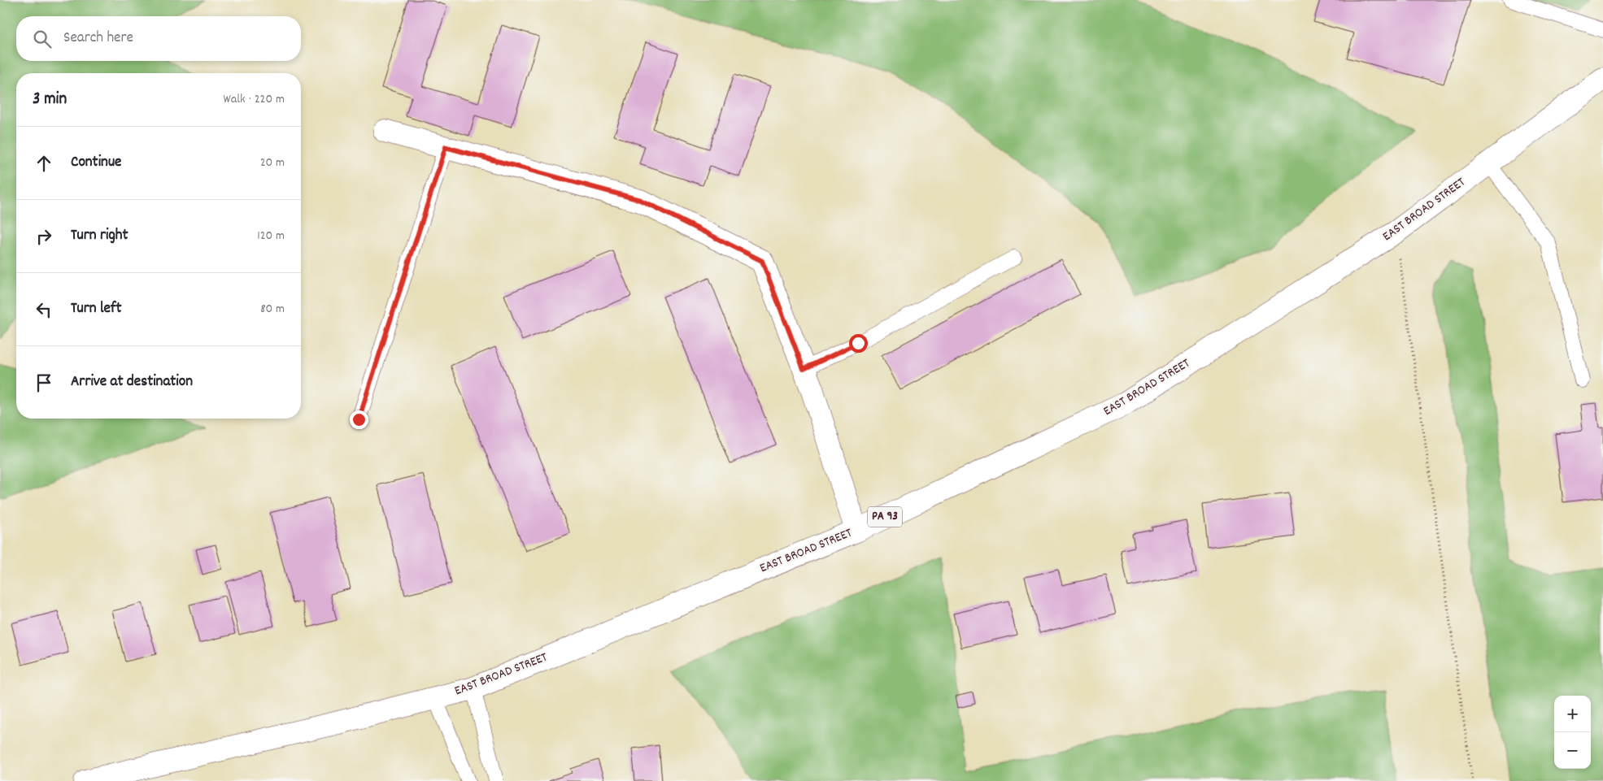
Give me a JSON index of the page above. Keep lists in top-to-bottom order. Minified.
{"streets":{"main road":["EAST BROAD STREET","PA 93"]},"page":{"search":"Search here","heading":["3 min","Walk · 220 m"],"list":[["Continue","20 m"],["Turn right","120 m"],["Turn left","80 m"],"Arrive at destination"],"map_buttons":["+","−"]}}
